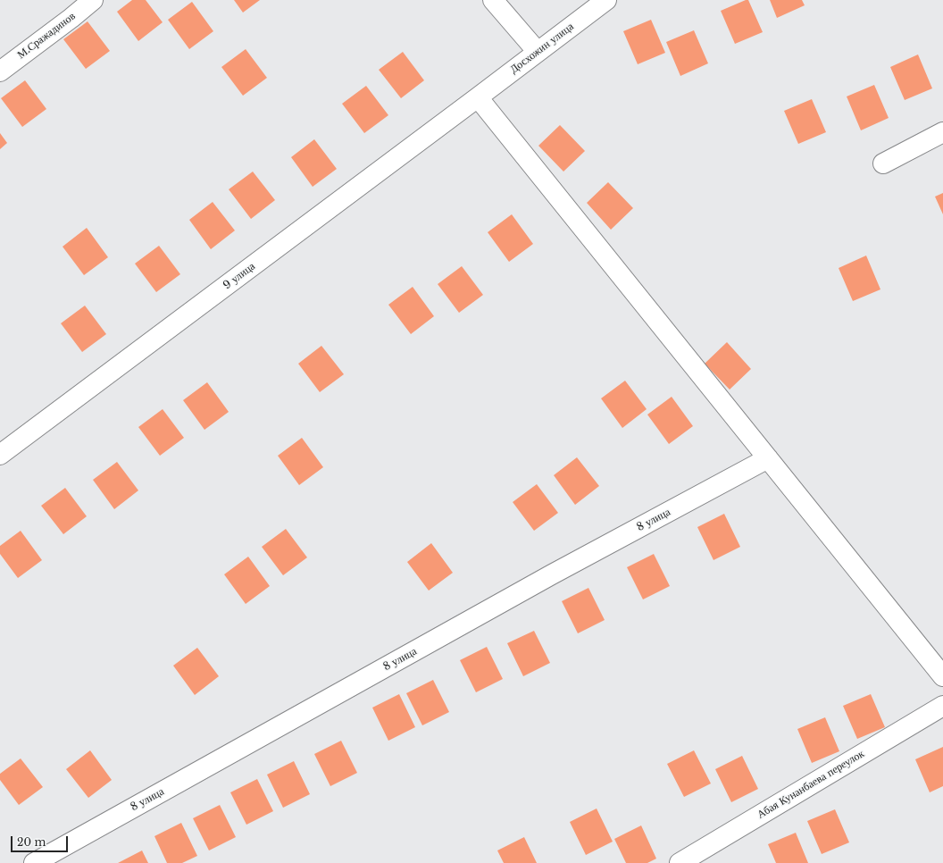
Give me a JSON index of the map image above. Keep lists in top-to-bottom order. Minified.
{"streets":{"street":["М.Сражадинов","Досхожин улица","9 улица","8 улица","Абая Кунанбаева переулок"]},"crossings":[["Досхожин улица","9 улица"]],"scale_bar":"20 m"}
